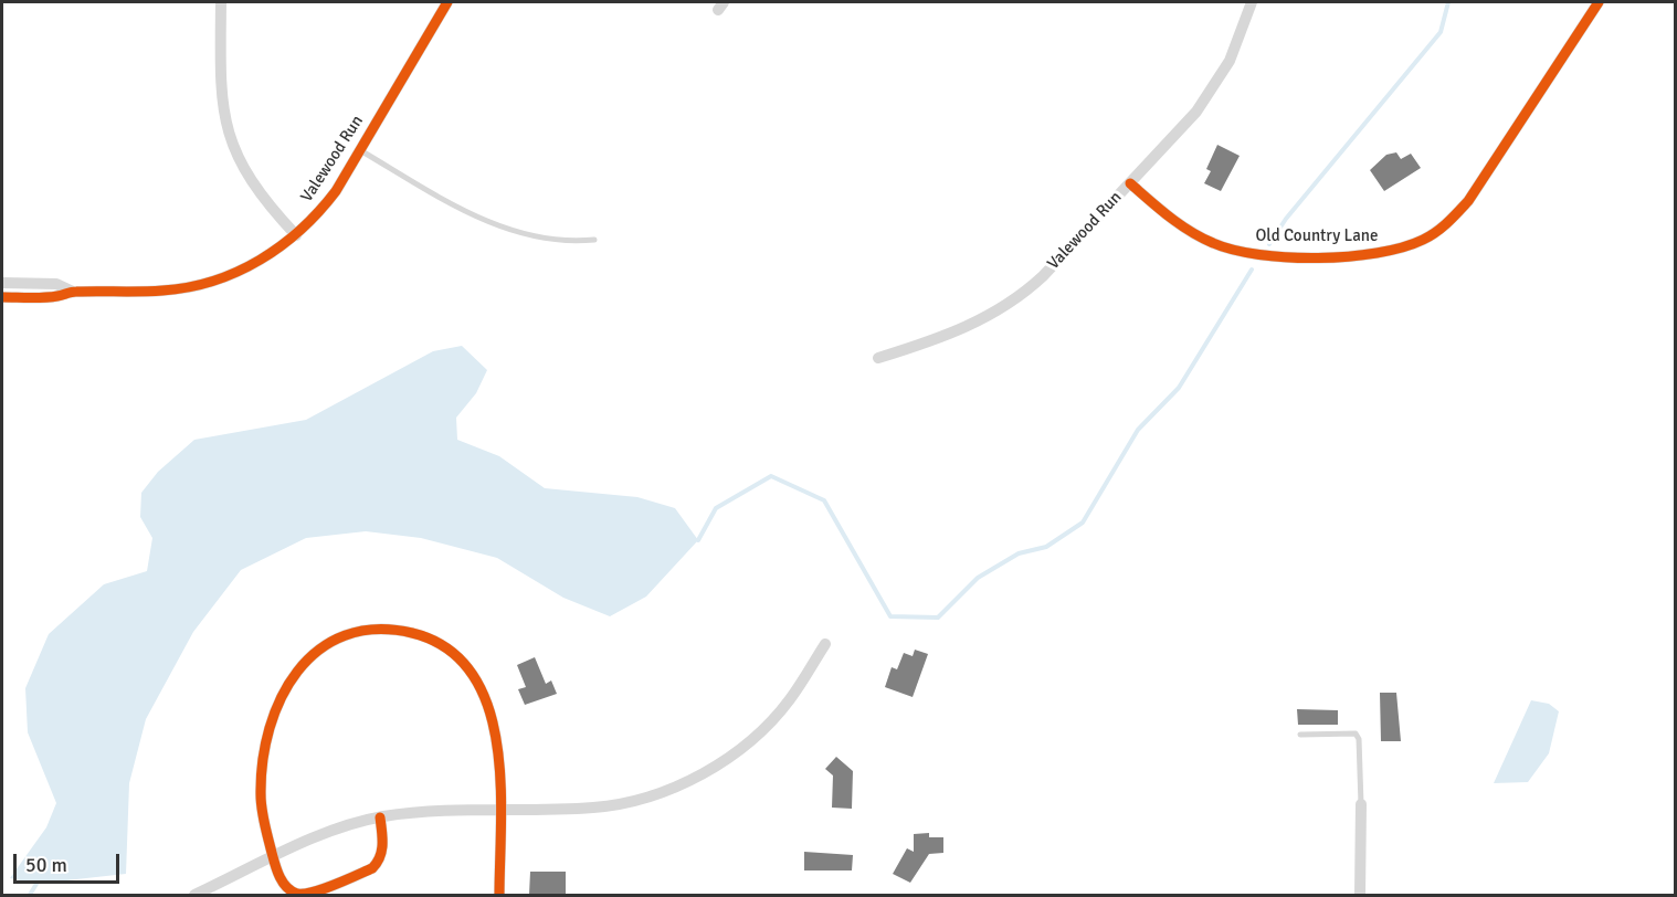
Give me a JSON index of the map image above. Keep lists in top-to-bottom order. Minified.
{"streets":{"street":["Valewood Run","Old Country Lane"]},"crossings":[["Valewood Run","Old Country Lane"]],"scale_bar":"50 m"}
